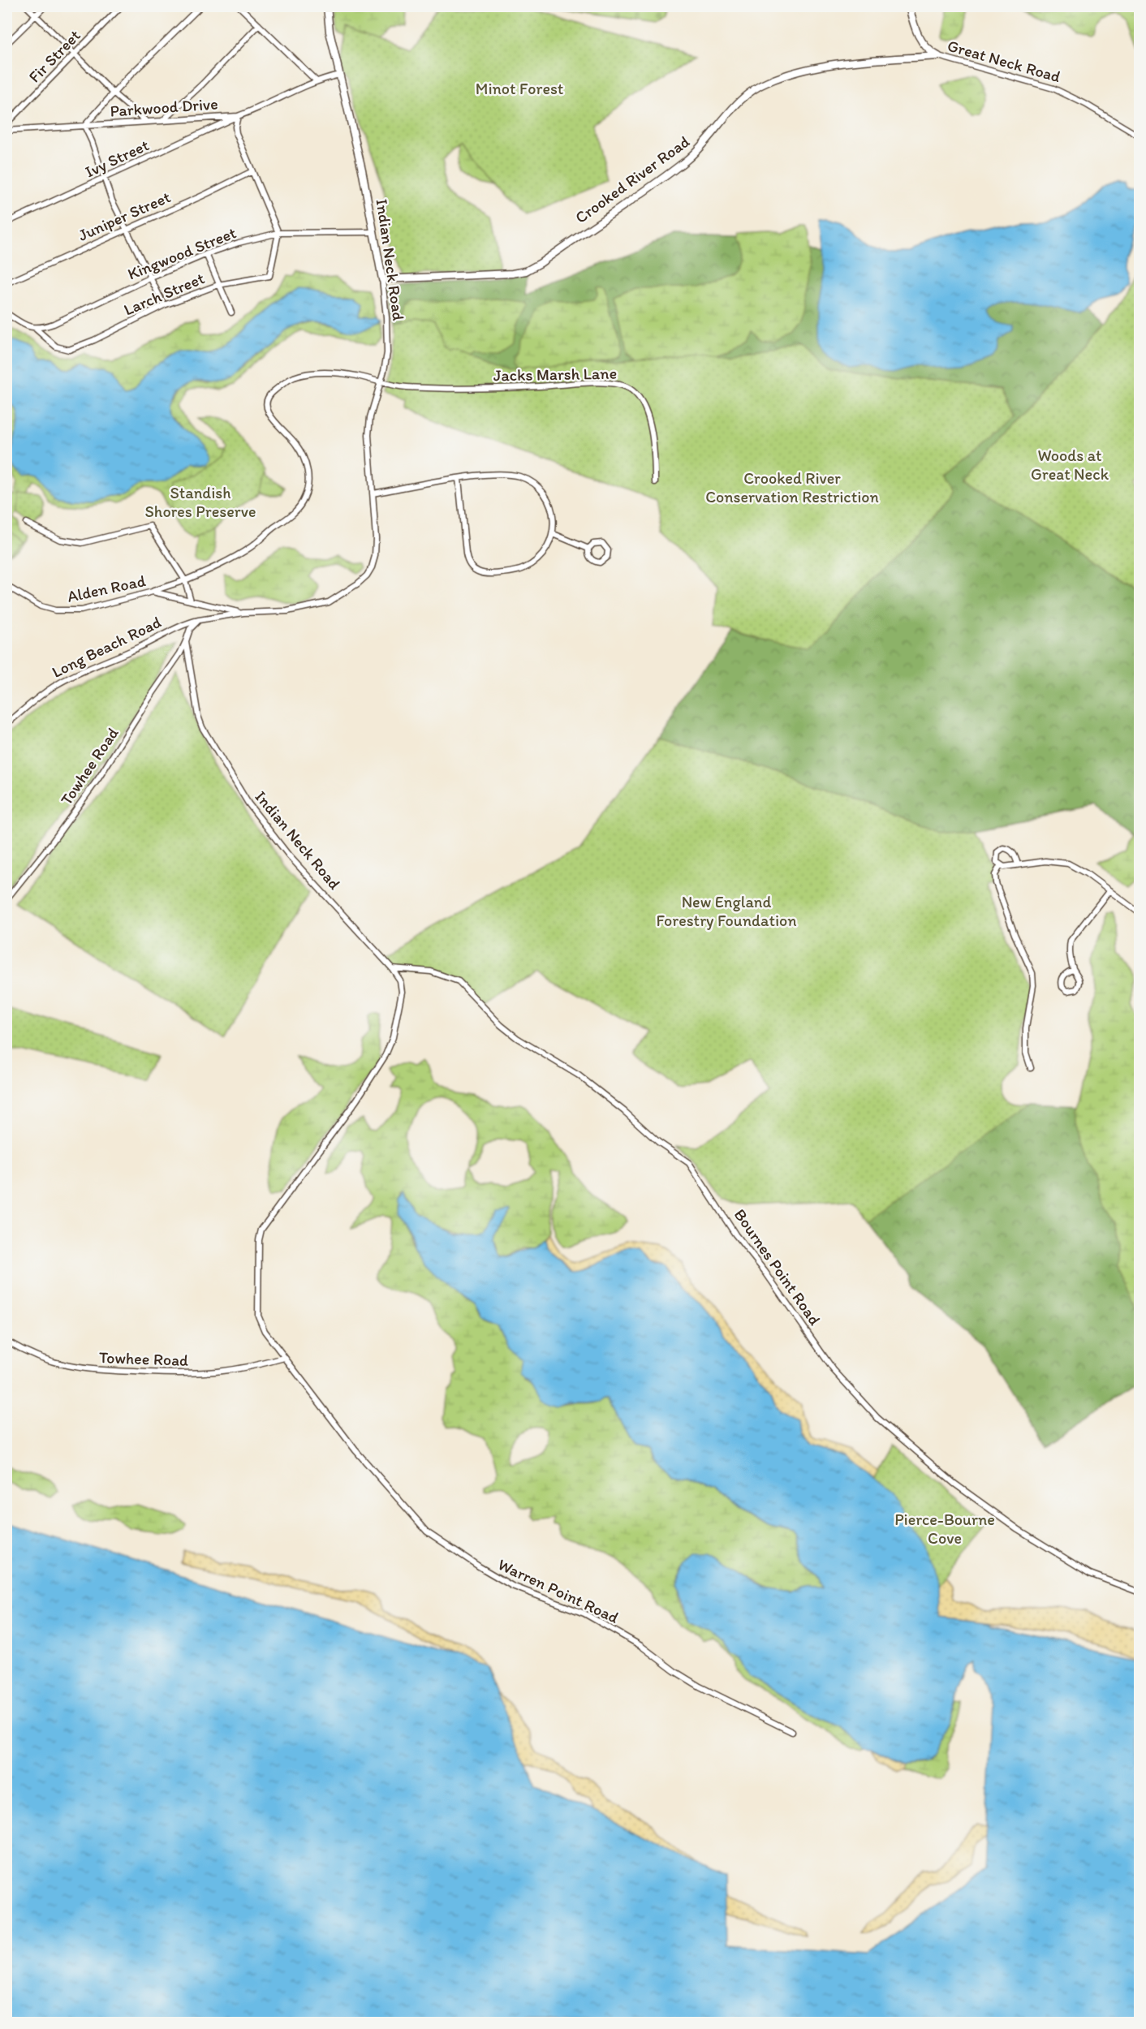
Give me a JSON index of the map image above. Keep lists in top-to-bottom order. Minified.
{"streets":{"street":["Fir Street","Great Neck Road","Parkwood Drive","Ivy Street","Crooked River Road","Juniper Street","Kingwood Street","Indian Neck Road","Larch Street","Jacks Marsh Lane","Alden Road","Long Beach Road","Towhee Road","Bournes Point Road","Warren Point Road"]},"crossings":[["Great Neck Road","Crooked River Road"],["Parkwood Drive","Ivy Street"],["Parkwood Drive","Indian Neck Road"],["Crooked River Road","Indian Neck Road"],["Kingwood Street","Indian Neck Road"],["Kingwood Street","Larch Street"],["Indian Neck Road","Jacks Marsh Lane"],["Indian Neck Road","Alden Road"],["Indian Neck Road","Long Beach Road"],["Indian Neck Road","Towhee Road"],["Indian Neck Road","Bournes Point Road"],["Indian Neck Road","Warren Point Road"]],"parks":["Minot Forest","Woods at Great Neck","Crooked River Conservation Restriction","Standish Shores Preserve","New England Forestry Foundation","Pierce-Bourne Cove"]}
